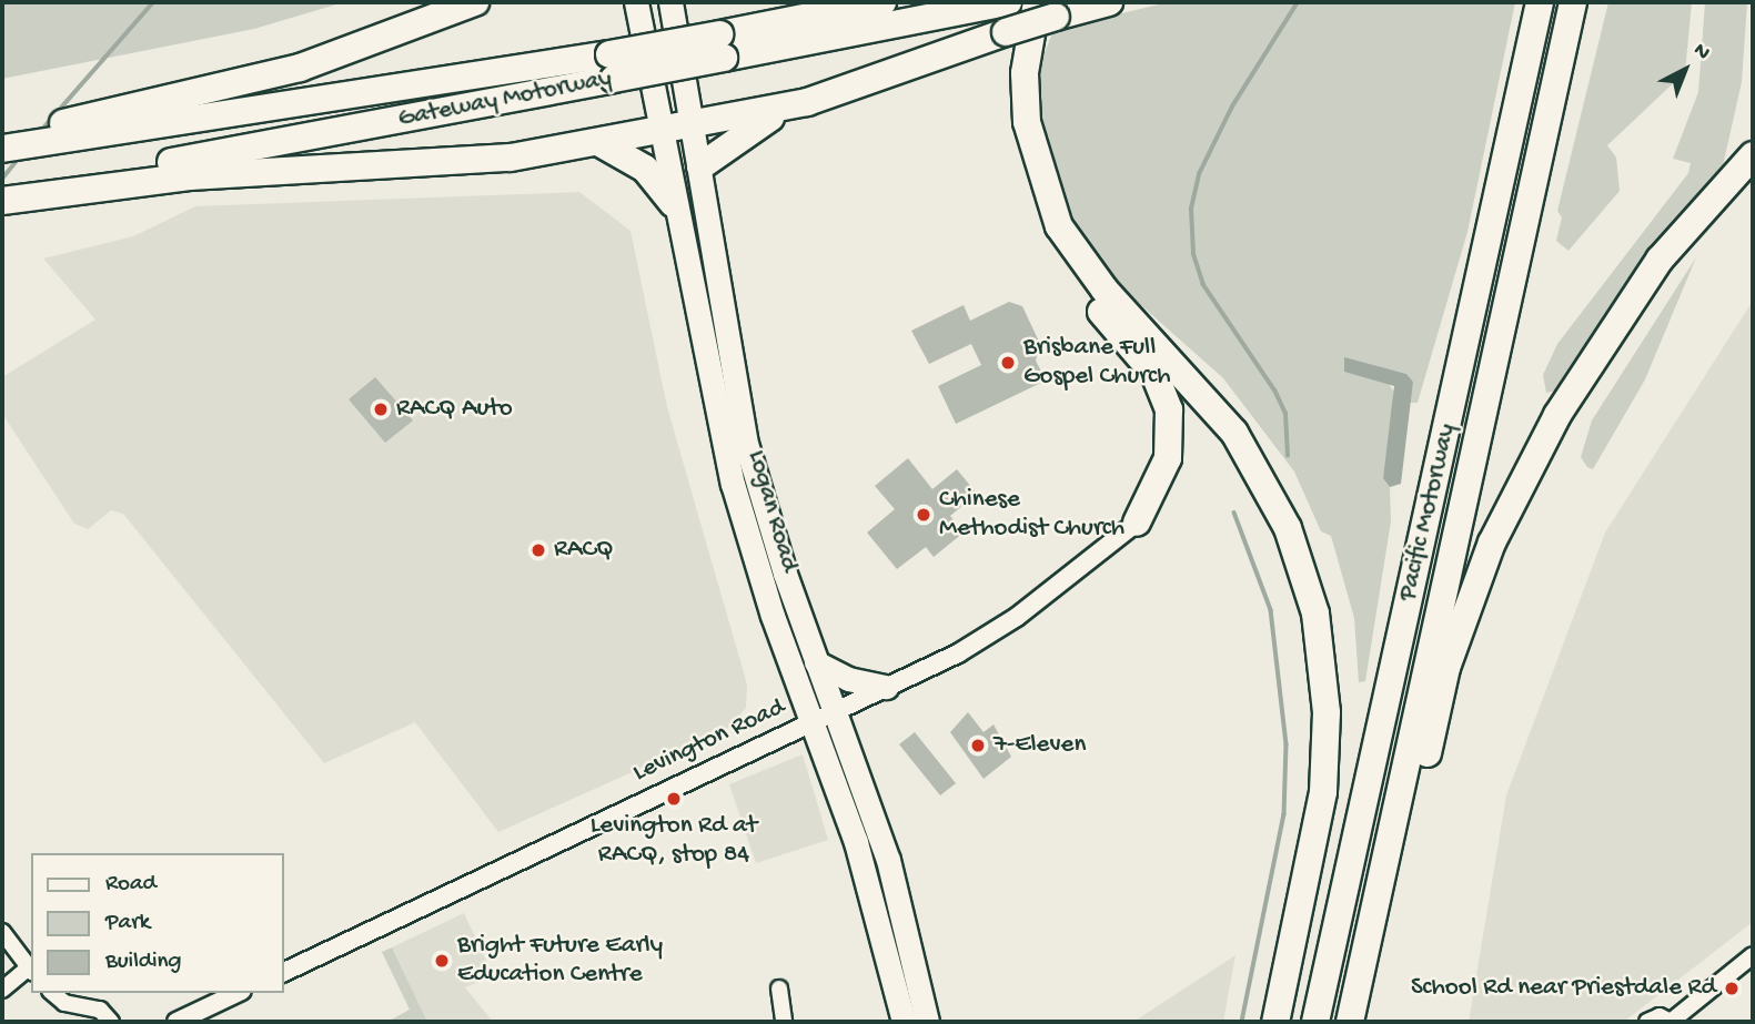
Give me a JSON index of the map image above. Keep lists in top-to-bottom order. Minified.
{"streets":{"highway":["Gateway Motorway","Pacific Motorway"],"main road":["Logan Road"],"street":["Levington Road"]},"crossings":[["Logan Road","Levington Road"]],"places":["Brisbane Full Gospel Church","RACQ Auto","Chinese Methodist Church","RACQ","7-Eleven","Levington Rd at RACQ, stop 84","Bright Future Early Education Centre","School Rd near Priestdale Rd"],"legend":["Road","Park","Building"],"north":"top right"}
